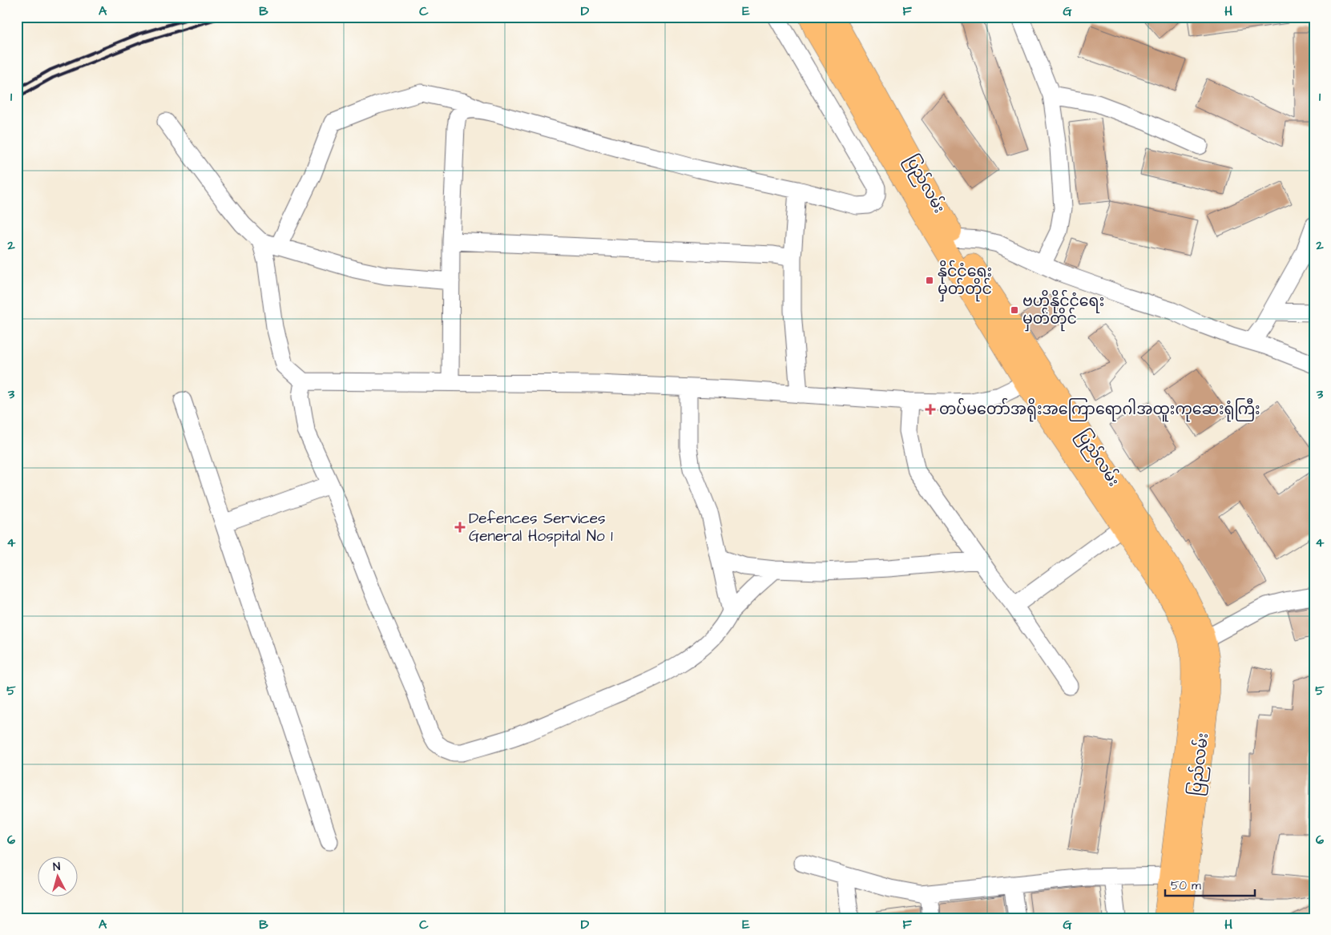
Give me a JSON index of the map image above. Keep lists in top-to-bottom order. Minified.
{"streets":{"highway":["ပြည်လမ်း"]},"places":{"transit":["နိုင်ငံရေး မှတ်တိုင်","ဗဟိုနိုင်ငံရေး မှတ်တိုင်"],"health":["တပ်မတော်အရိုးအကြောရောဂါအထူးကုဆေးရုံကြီး","Defences Services General Hospital No 1"]},"scale_bar":"50 m","north":"top","grid":{"columns":["A","B","C","D","E","F","G","H"],"rows":["1","2","3","4","5","6"]}}
